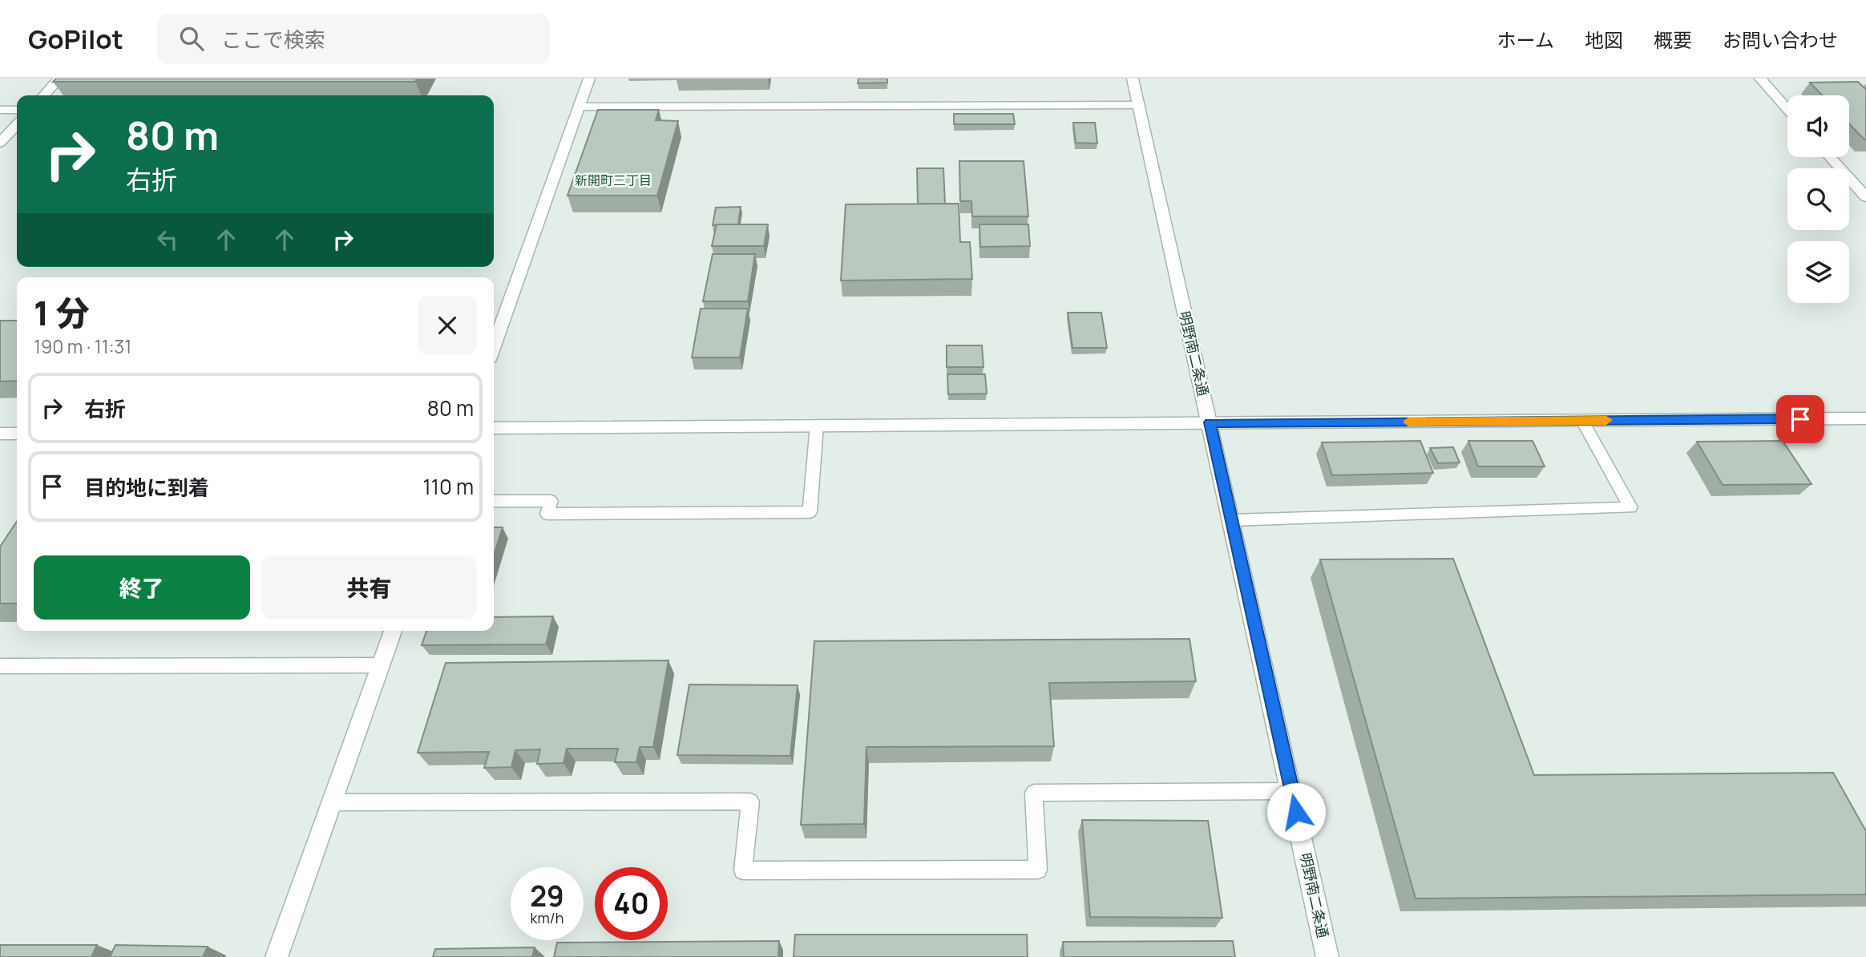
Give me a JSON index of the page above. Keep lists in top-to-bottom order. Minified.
{"streets":{"street":["明野南二条通"]},"districts":["新開町三丁目"],"page":{"header":"GoPilot","search":"ここで検索","nav":["ホーム","地図","概要","お問い合わせ"],"turn":["80 m","右折"],"heading":["1 分","190 m · 11:31"],"list":[{"name":"右折","value":"80 m"},{"name":"目的地に到着","value":"110 m"}],"buttons":["終了","共有"],"speed":"29 km/h","limit":"40"}}
